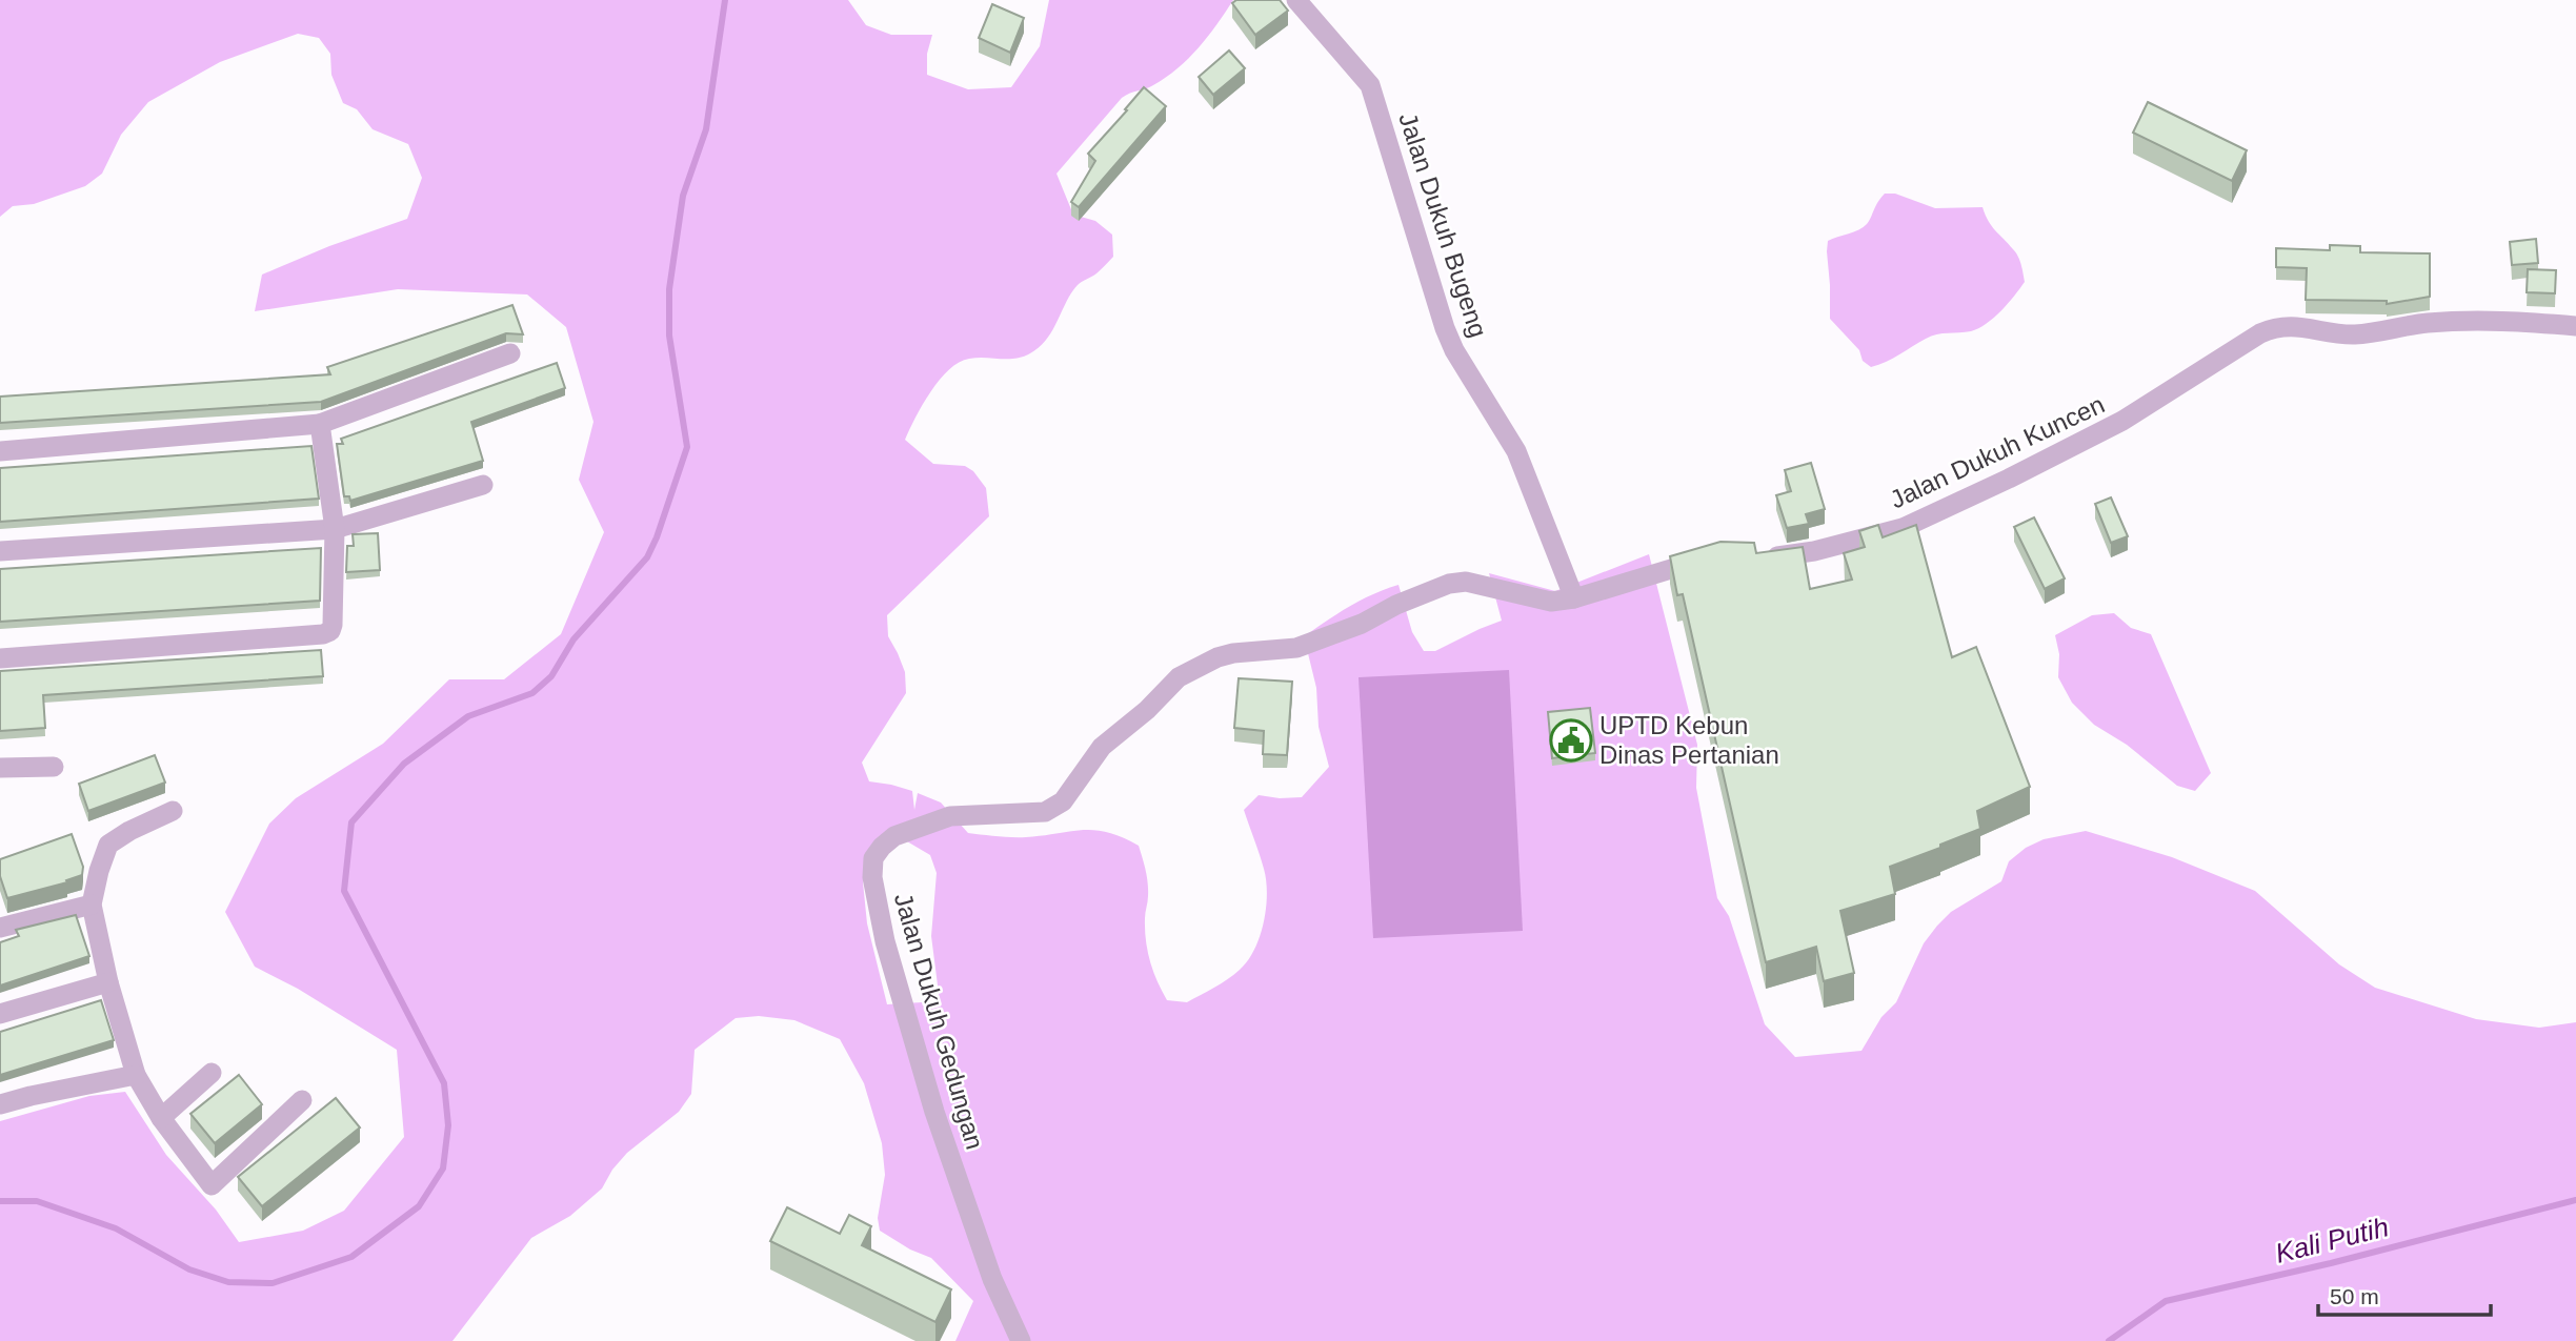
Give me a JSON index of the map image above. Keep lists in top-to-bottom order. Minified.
{"streets":{"street":["Jalan Dukuh Bugeng","Jalan Dukuh Kuncen","Jalan Dukuh Gedungan"]},"crossings":[["Jalan Dukuh Bugeng","Jalan Dukuh Gedungan"]],"water":["Kali Putih"],"places":{"public building":["UPTD Kebun Dinas Pertanian"]},"scale_bar":"50 m"}
